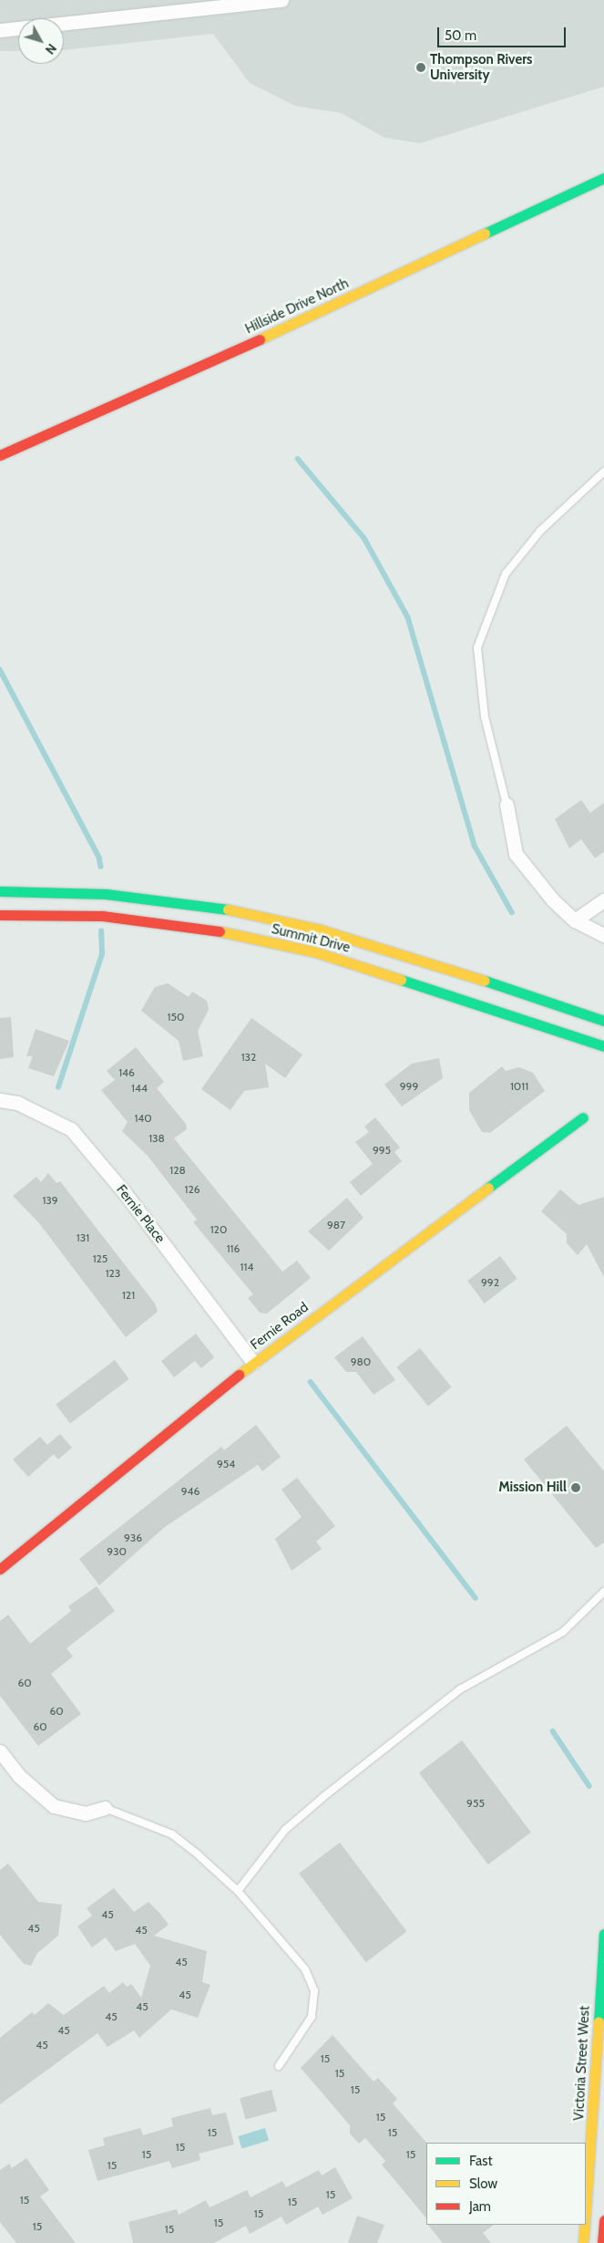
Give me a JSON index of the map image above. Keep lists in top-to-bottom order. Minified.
{"streets":{"main road":["Hillside Drive North","Summit Drive","Fernie Road","Victoria Street West"],"street":["Fernie Place"]},"crossings":[["Fernie Place","Fernie Road"]],"places":["Thompson Rivers University","Mission Hill"],"house_numbers":["150","132","146","999","1011","144","140","138","995","128","126","139","987","120","131","116","125","114","123","992","121","980","954","946","936","930","60","60","60","955","45","45","45","45","45","45","45","45","45","15","15","15","15","15","15","15","15","15","15","15","15","15","15","15","15","15"],"legend":["Fast","Slow","Jam"],"scale_bar":"50 m","north":"bottom right"}
